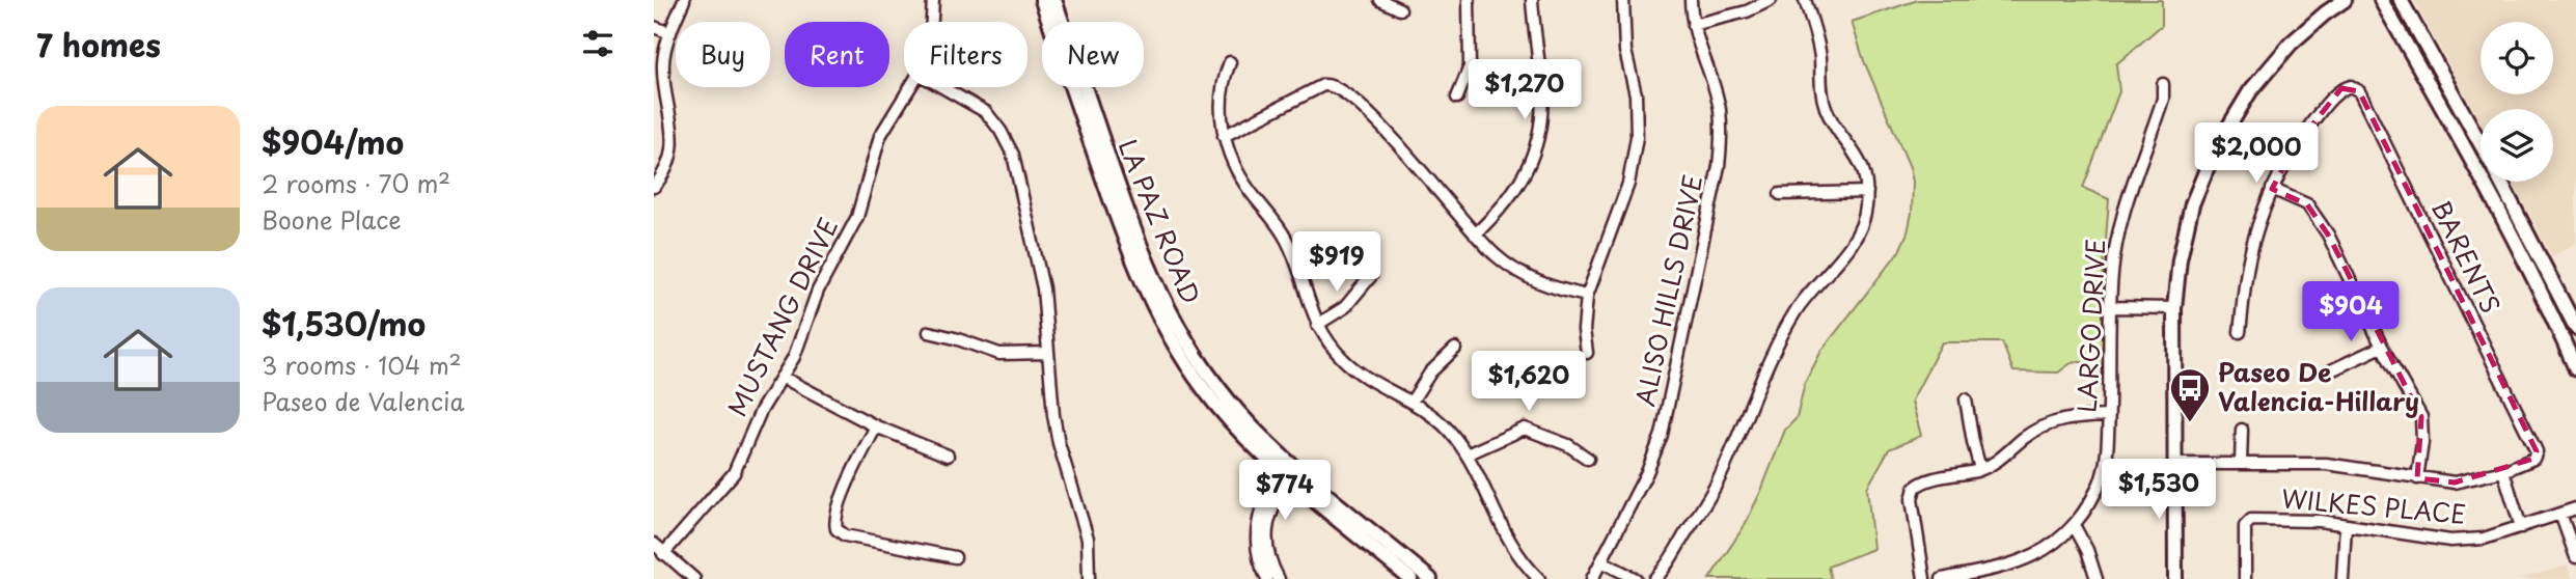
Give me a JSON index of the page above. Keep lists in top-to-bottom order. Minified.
{"streets":{"main road":["LA PAZ ROAD"],"street":["BARENTS","ALISO HILLS DRIVE","MUSTANG DRIVE","LARGO DRIVE","WILKES PLACE"]},"places":{"bus stop":["Paseo De Valencia-Hillary"]},"page":{"heading":"7 homes","chip":["Buy","Rent","Filters","New"],"price":["$1,270","$2,000","$919","$904","$1,620","$1,530","$774"],"list":[{"name":"$904/mo","note":"2 rooms · 70 m² · Boone Place"},{"name":"$1,530/mo","note":"3 rooms · 104 m² · Paseo de Valencia"}]}}
